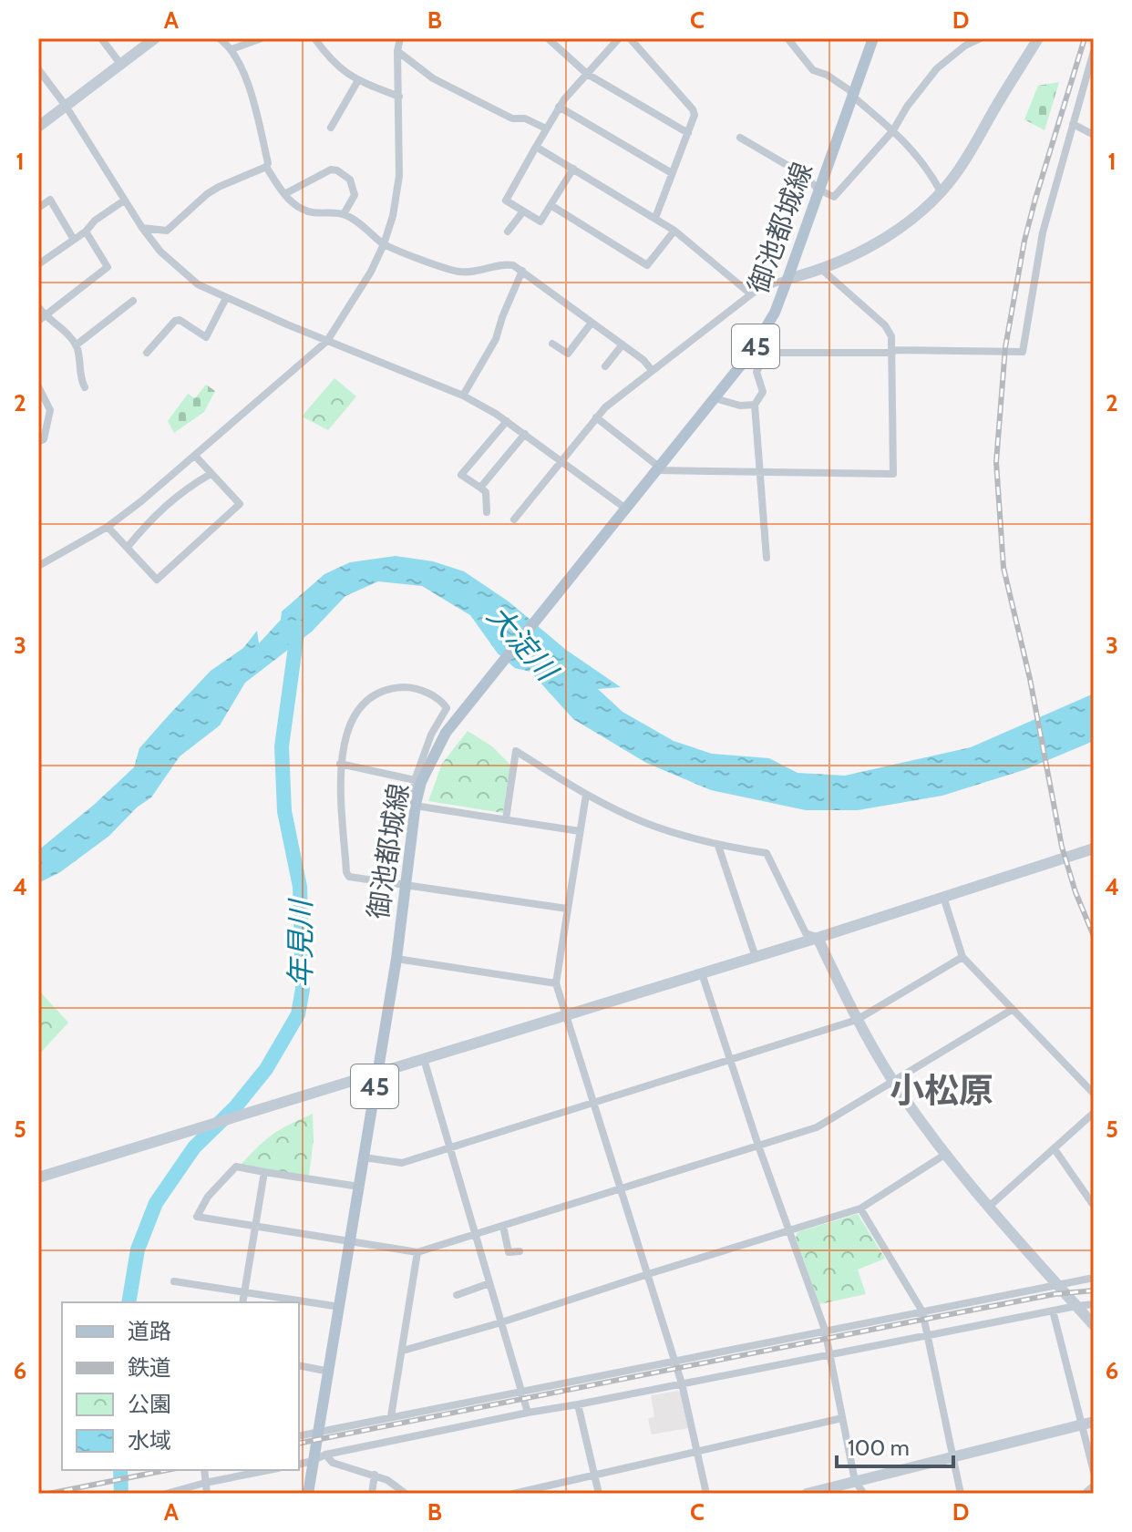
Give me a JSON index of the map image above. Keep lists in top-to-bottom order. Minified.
{"streets":{"main road":["御池都城線","45"]},"districts":["小松原"],"water":["大淀川","年見川"],"legend":["道路","鉄道","公園","水域"],"scale_bar":"100 m","grid":{"columns":["A","B","C","D"],"rows":["1","2","3","4","5","6"]}}
